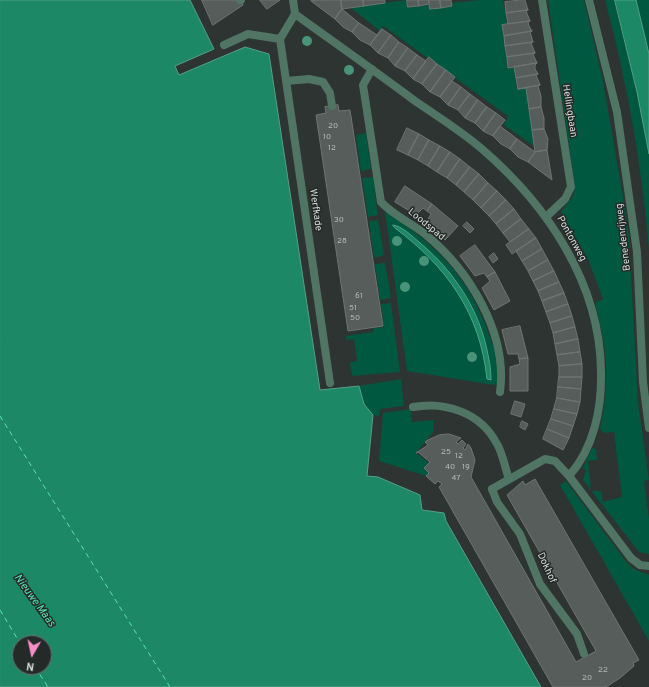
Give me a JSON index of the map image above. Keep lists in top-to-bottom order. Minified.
{"streets":{"street":["Hellingbaan","Werfkade","Loodspad","Benedenrijweg","Pontonweg","Dokhof"]},"crossings":[["Hellingbaan","Pontonweg"],["Loodspad","Pontonweg"]],"water":["Nieuwe Maas"],"house_numbers":["20","10","12","30","28","61","51","50","25","12","40","19","47","22","20"],"north":"bottom"}
